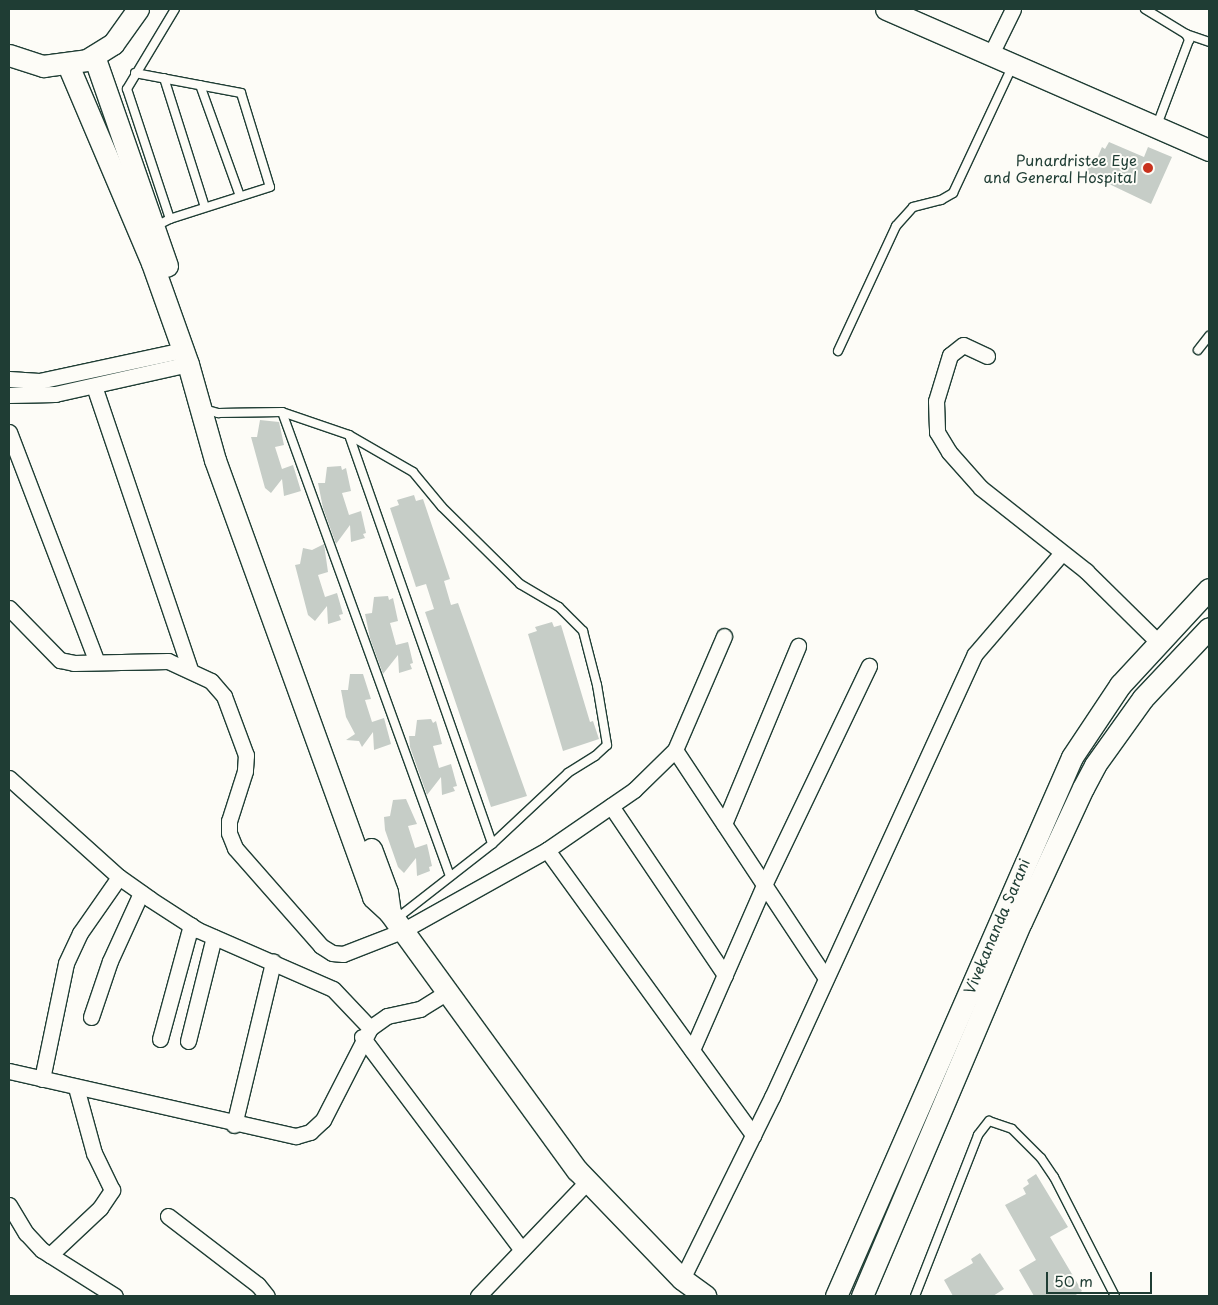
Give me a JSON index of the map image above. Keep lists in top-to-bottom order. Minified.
{"streets":{"street":["Vivekananda Sarani"]},"places":["Punardristee Eye and General Hospital"],"scale_bar":"50 m"}
